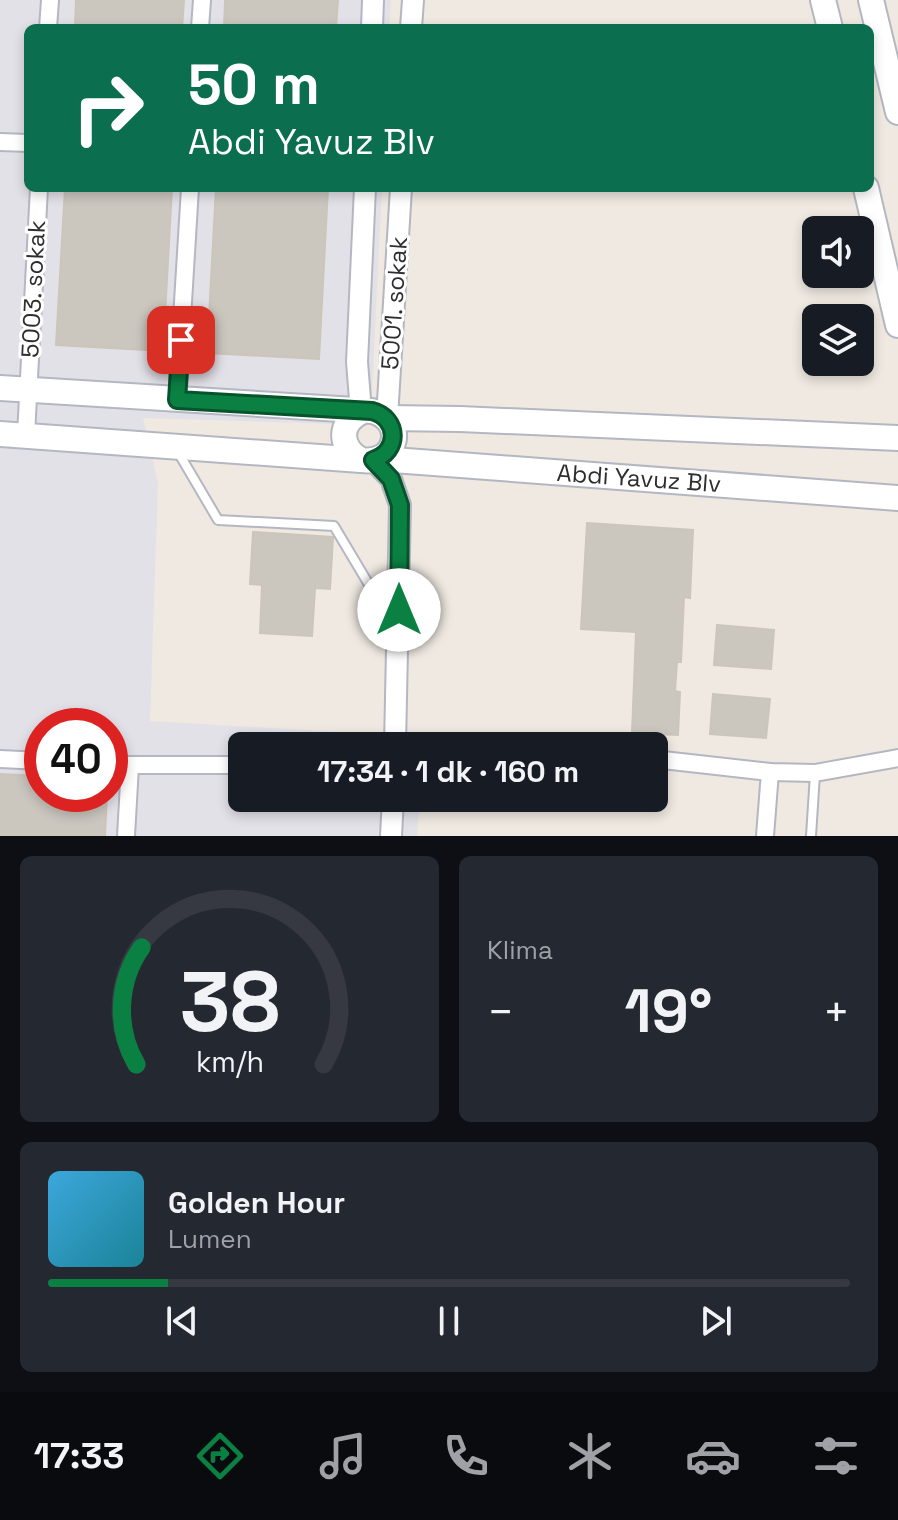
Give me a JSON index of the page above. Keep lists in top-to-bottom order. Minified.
{"streets":{"main road":["Abdi Yavuz Blv"],"street":["5003. sokak","5001. sokak"]},"crossings":[["5003. sokak","Abdi Yavuz Blv"],["5001. sokak","Abdi Yavuz Blv"]],"page":{"turn":["50 m","Abdi Yavuz Blv"],"limit":"40","trip":"17:34 · 1 dk · 160 m","tile":"Klima","heat":["−","19°","+"],"song":["Golden Hour","Lumen"],"tabs":"17:33","gauge":["38","km/h"]}}
